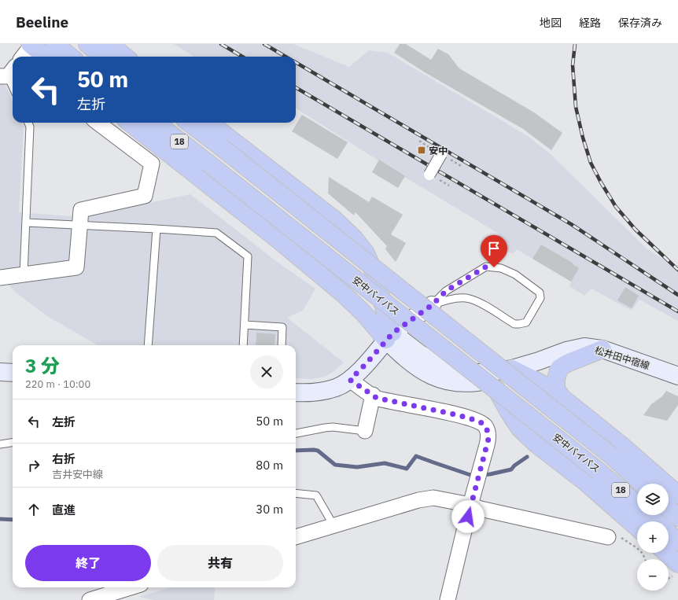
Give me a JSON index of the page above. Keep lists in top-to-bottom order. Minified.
{"streets":{"highway":["18","安中バイパス"],"main road":["松井田中宿線"]},"places":{"transit":["安中"]},"page":{"header":"Beeline","nav":["地図","経路","保存済み"],"turn":["50 m","左折"],"heading":["3 分","220 m · 10:00"],"list":[{"name":"左折","value":"50 m"},{"name":"右折","note":"吉井安中線","value":"80 m"},{"name":"直進","value":"30 m"}],"map_buttons":["+","−"],"buttons":["終了","共有"]}}
